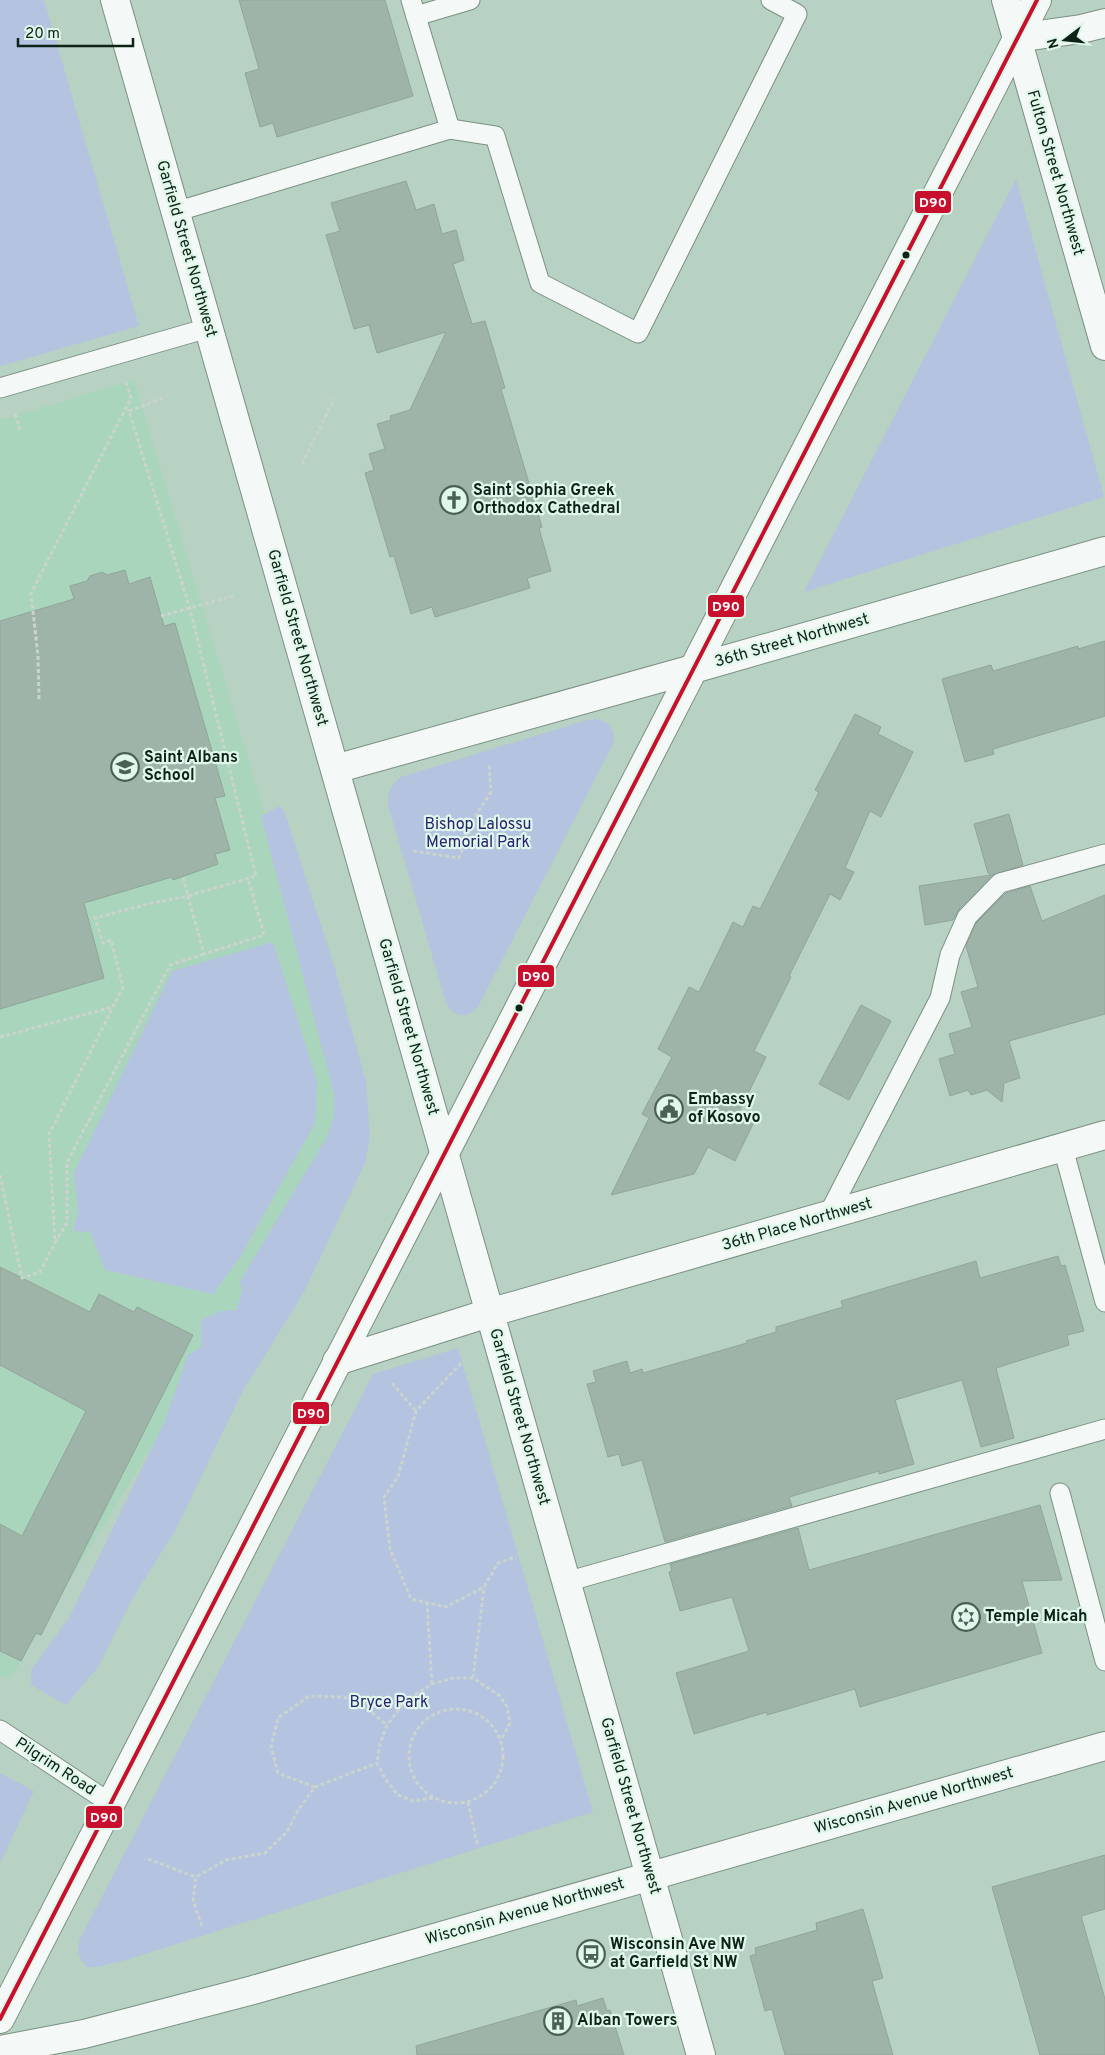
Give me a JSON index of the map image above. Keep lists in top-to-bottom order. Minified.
{"streets":{"main road":["Fulton Street Northwest","Garfield Street Northwest","36th Street Northwest","36th Place Northwest","Wisconsin Avenue Northwest"],"lane":["Pilgrim Road"]},"crossings":[["Garfield Street Northwest","36th Street Northwest"],["Garfield Street Northwest","36th Place Northwest"],["Garfield Street Northwest","Wisconsin Avenue Northwest"]],"parks":["Bishop Lalossu Memorial Park","Bryce Park"],"places":{"church":["Saint Sophia Greek Orthodox Cathedral"],"school or university":["Saint Albans School"],"public building":["Embassy of Kosovo"],"synagogue":["Temple Micah"],"bus stop":["Wisconsin Ave NW at Garfield St NW"],"building":["Alban Towers"]},"lines":["transit line D90"],"scale_bar":"20 m","north":"left"}
